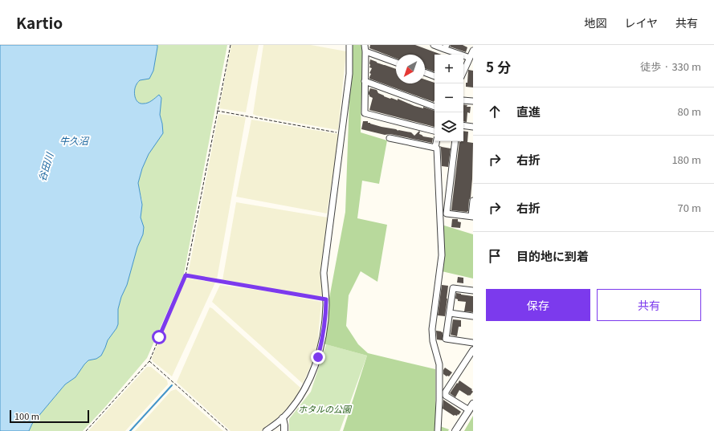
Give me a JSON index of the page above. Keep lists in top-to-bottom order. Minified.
{"water":["牛久沼","谷田川"],"parks":["ホタルの公園"],"scale_bar":"100 m","north":"bottom left","page":{"header":"Kartio","nav":["地図","レイヤ","共有"],"heading":["5 分","徒歩 · 330 m"],"map_buttons":["+","−"],"list":[["直進","80 m"],["右折","180 m"],["右折","70 m"],"目的地に到着"],"buttons":["保存","共有"],"scale":"100 m"}}
